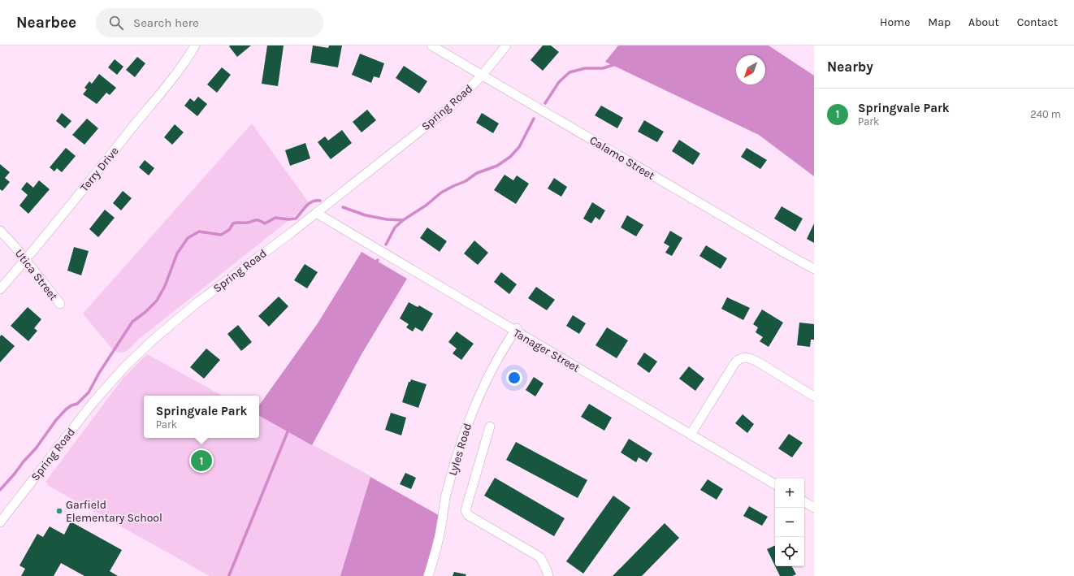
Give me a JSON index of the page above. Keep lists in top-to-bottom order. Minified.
{"streets":{"street":["Spring Road","Calamo Street","Terry Drive","Utica Street","Tanager Street","Lyles Road"]},"crossings":[["Spring Road","Calamo Street"],["Spring Road","Tanager Street"],["Terry Drive","Utica Street"],["Tanager Street","Lyles Road"]],"places":["Garfield Elementary School"],"north":"bottom left","page":{"header":"Nearbee","search":"Search here","nav":["Home","Map","About","Contact"],"heading":"Nearby","list":[{"mark":"1","name":"Springvale Park","note":"Park","value":"240 m"}],"popup":["Springvale Park","Park"],"pins":"1","map_buttons":["+","−"]}}
